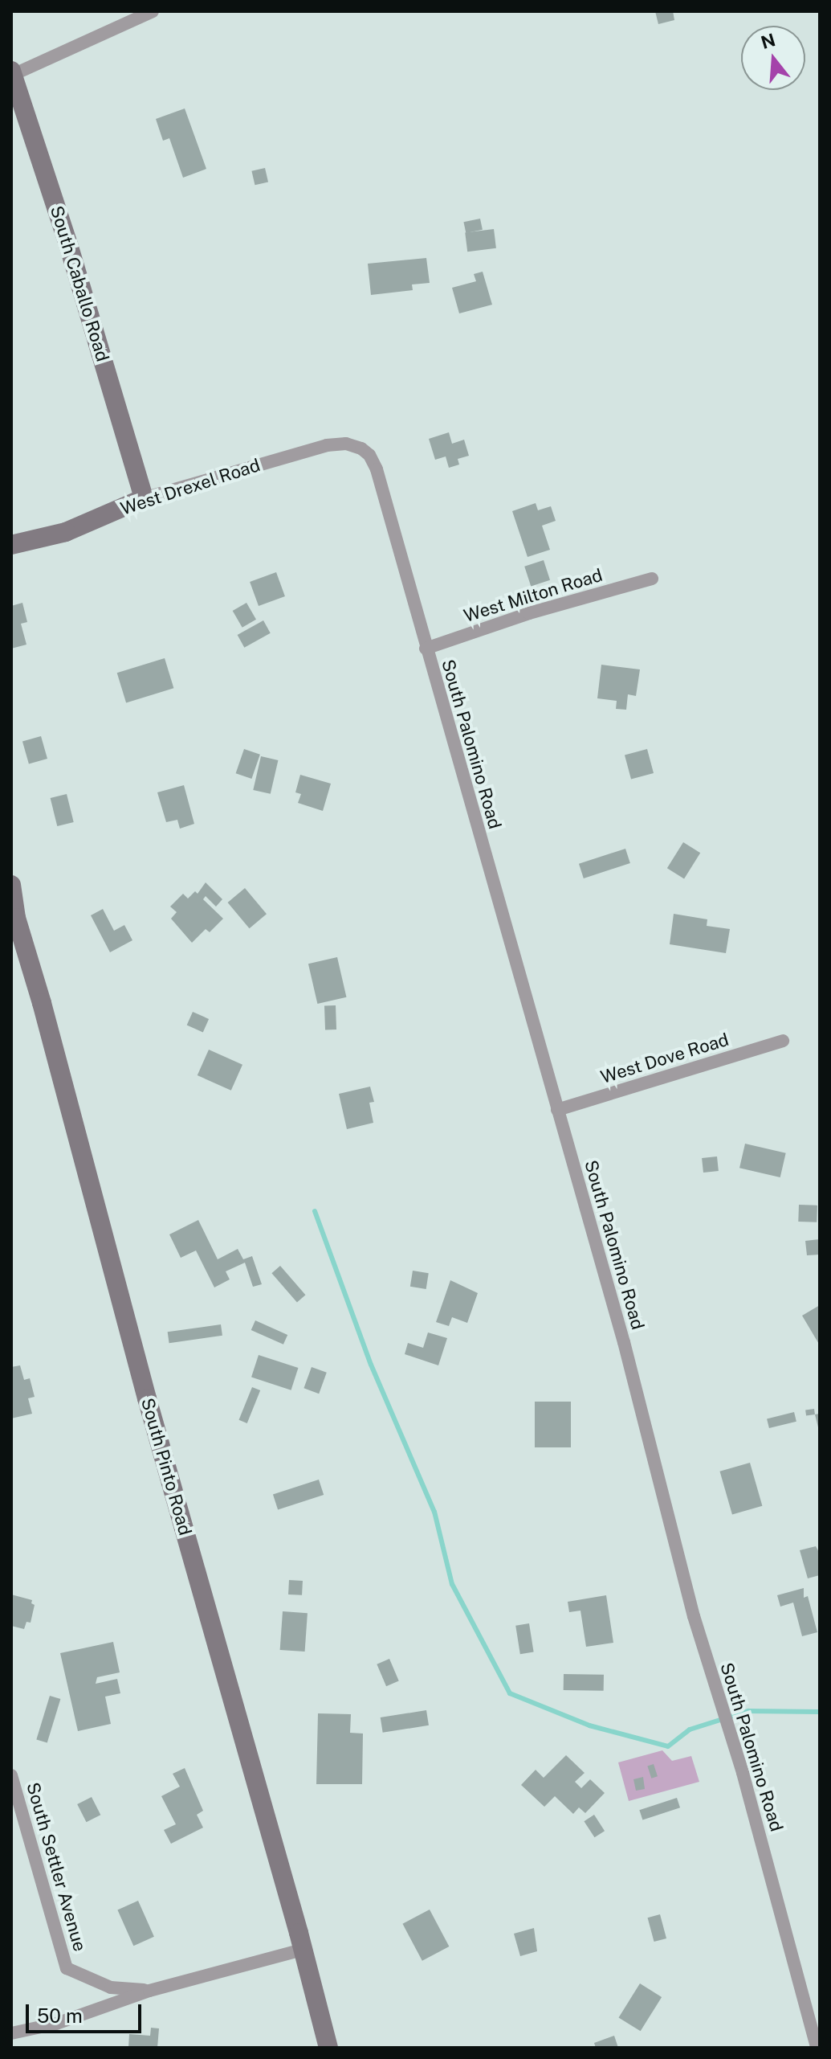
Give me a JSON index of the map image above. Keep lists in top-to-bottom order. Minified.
{"streets":{"street":["South Caballo Road","West Drexel Road","West Milton Road","South Palomino Road","West Dove Road","South Pinto Road","South Settler Avenue"]},"crossings":[["South Caballo Road","West Drexel Road"],["West Drexel Road","South Palomino Road"],["West Milton Road","South Palomino Road"],["South Palomino Road","West Dove Road"]],"scale_bar":"50 m","north":"top"}
